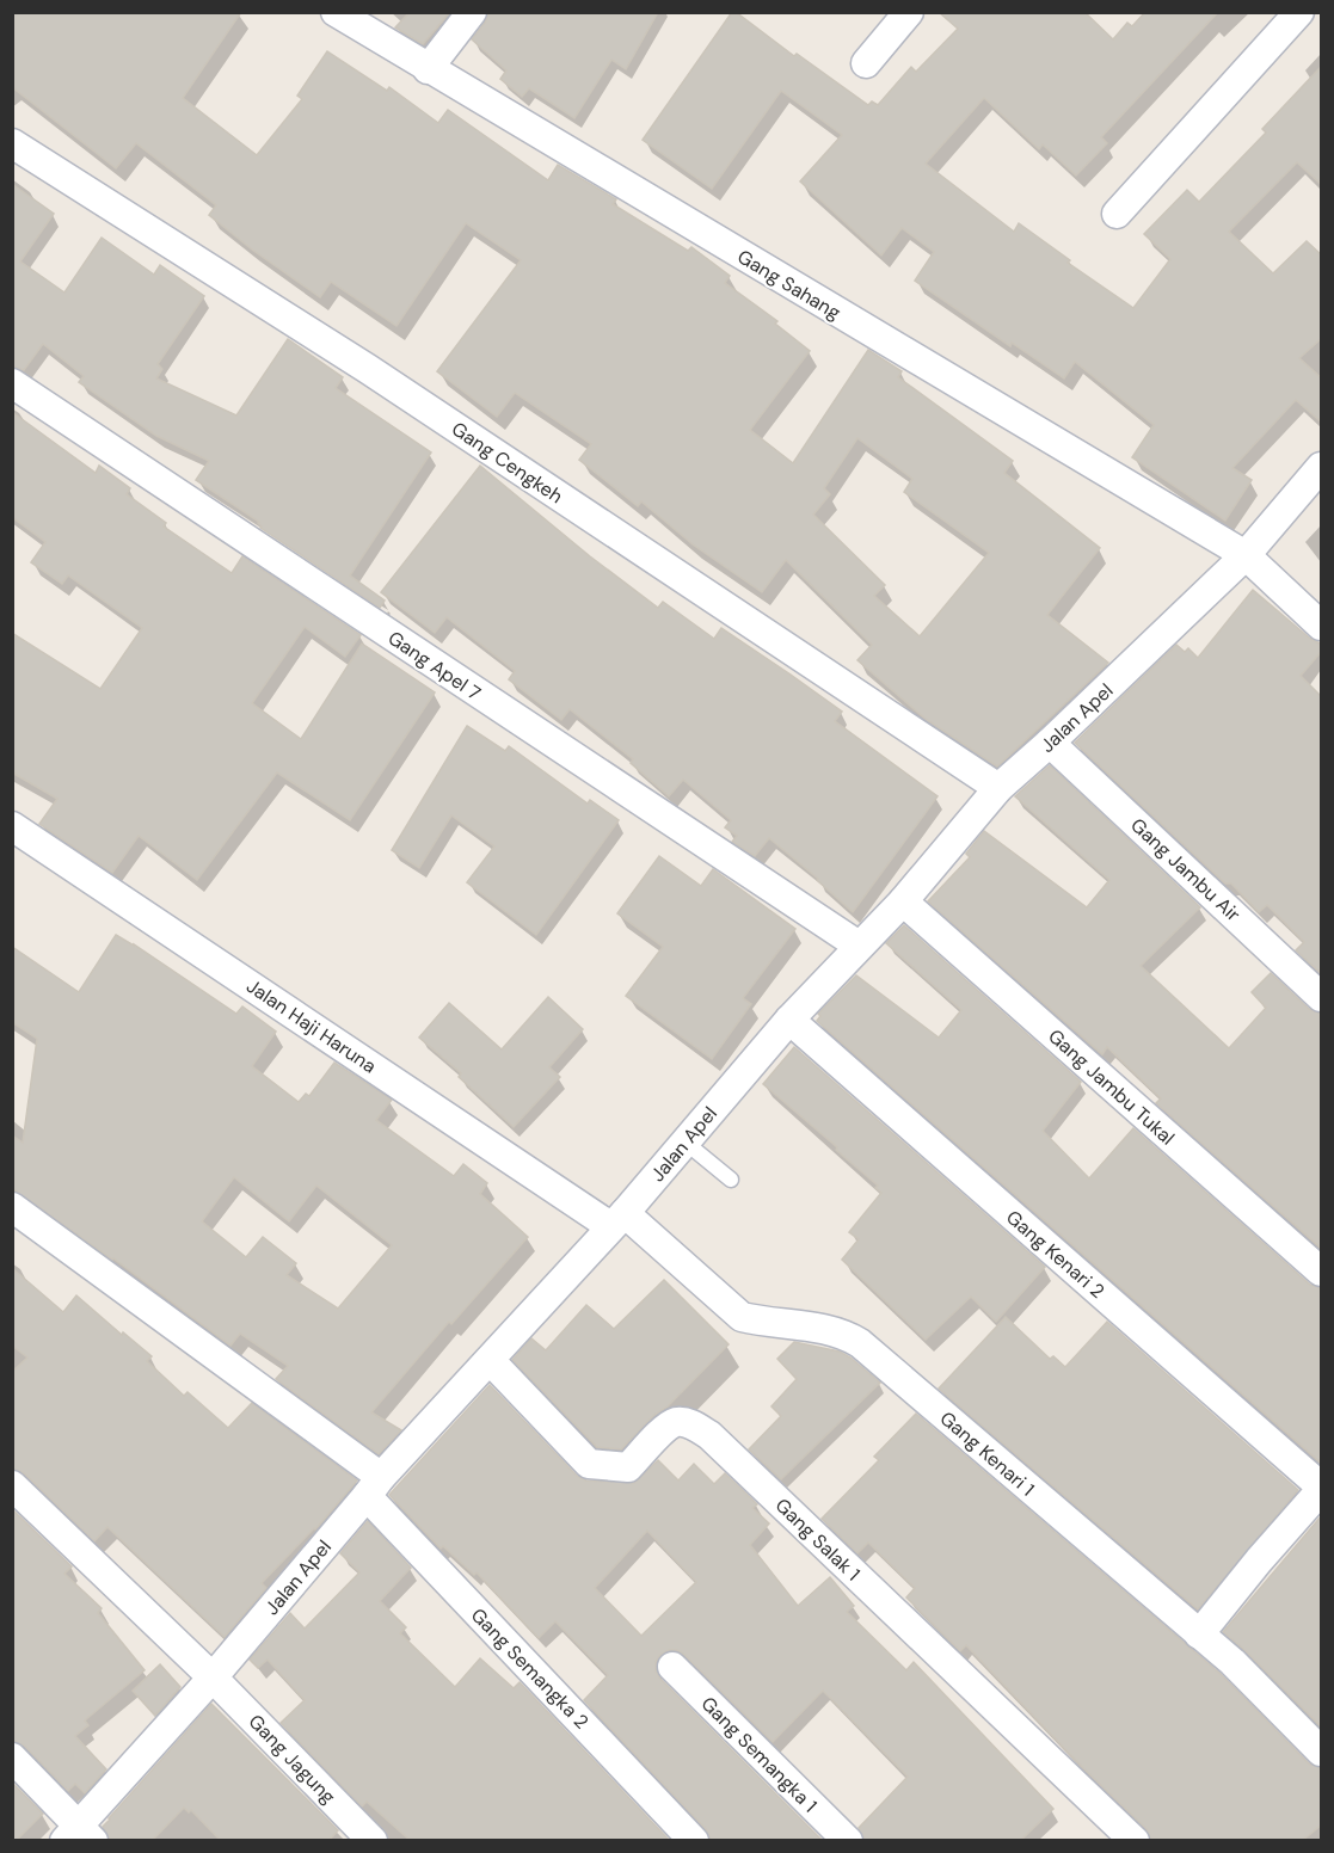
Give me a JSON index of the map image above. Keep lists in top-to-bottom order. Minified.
{"streets":{"street":["Gang Sahang","Gang Cengkeh","Gang Apel 7","Jalan Apel","Gang Jambu Air","Jalan Haji Haruna","Gang Jambu Tukal","Gang Kenari 2","Gang Kenari 1","Gang Salak 1","Gang Semangka 2","Gang Semangka 1","Gang Jagung"]},"crossings":[["Gang Sahang","Jalan Apel"],["Gang Cengkeh","Jalan Apel"],["Gang Apel 7","Jalan Apel"],["Jalan Apel","Gang Jambu Air"],["Jalan Apel","Jalan Haji Haruna"],["Jalan Apel","Gang Jambu Tukal"],["Jalan Apel","Gang Kenari 2"],["Jalan Apel","Gang Kenari 1"],["Jalan Apel","Gang Salak 1"],["Jalan Apel","Gang Semangka 2"],["Jalan Apel","Gang Jagung"],["Jalan Haji Haruna","Gang Kenari 1"]]}
